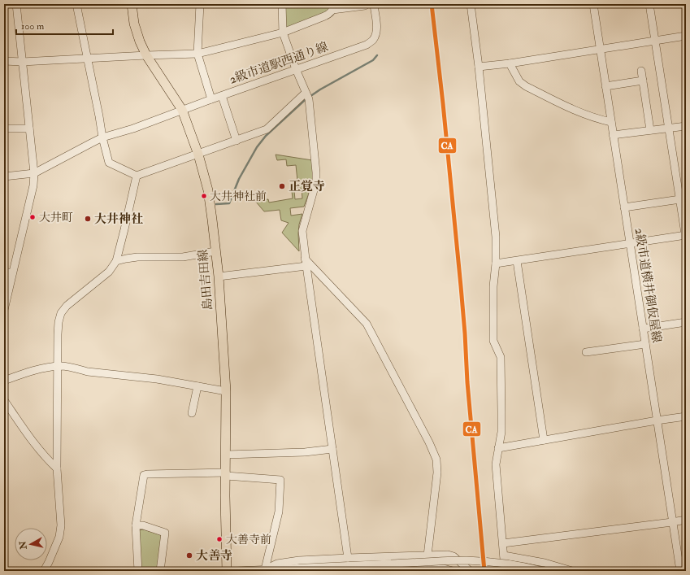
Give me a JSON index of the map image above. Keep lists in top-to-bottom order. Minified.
{"streets":{"main road":["島田吉田線"],"street":["2級市道駅西通り線","2級市道横井御仮屋線"]},"crossings":[["2級市道駅西通り線","島田吉田線"]],"places":["正覚寺","大井神社前","大井町","大井神社","大善寺前","大善寺"],"lines":["transit line CA"],"scale_bar":"100 m","north":"left"}
